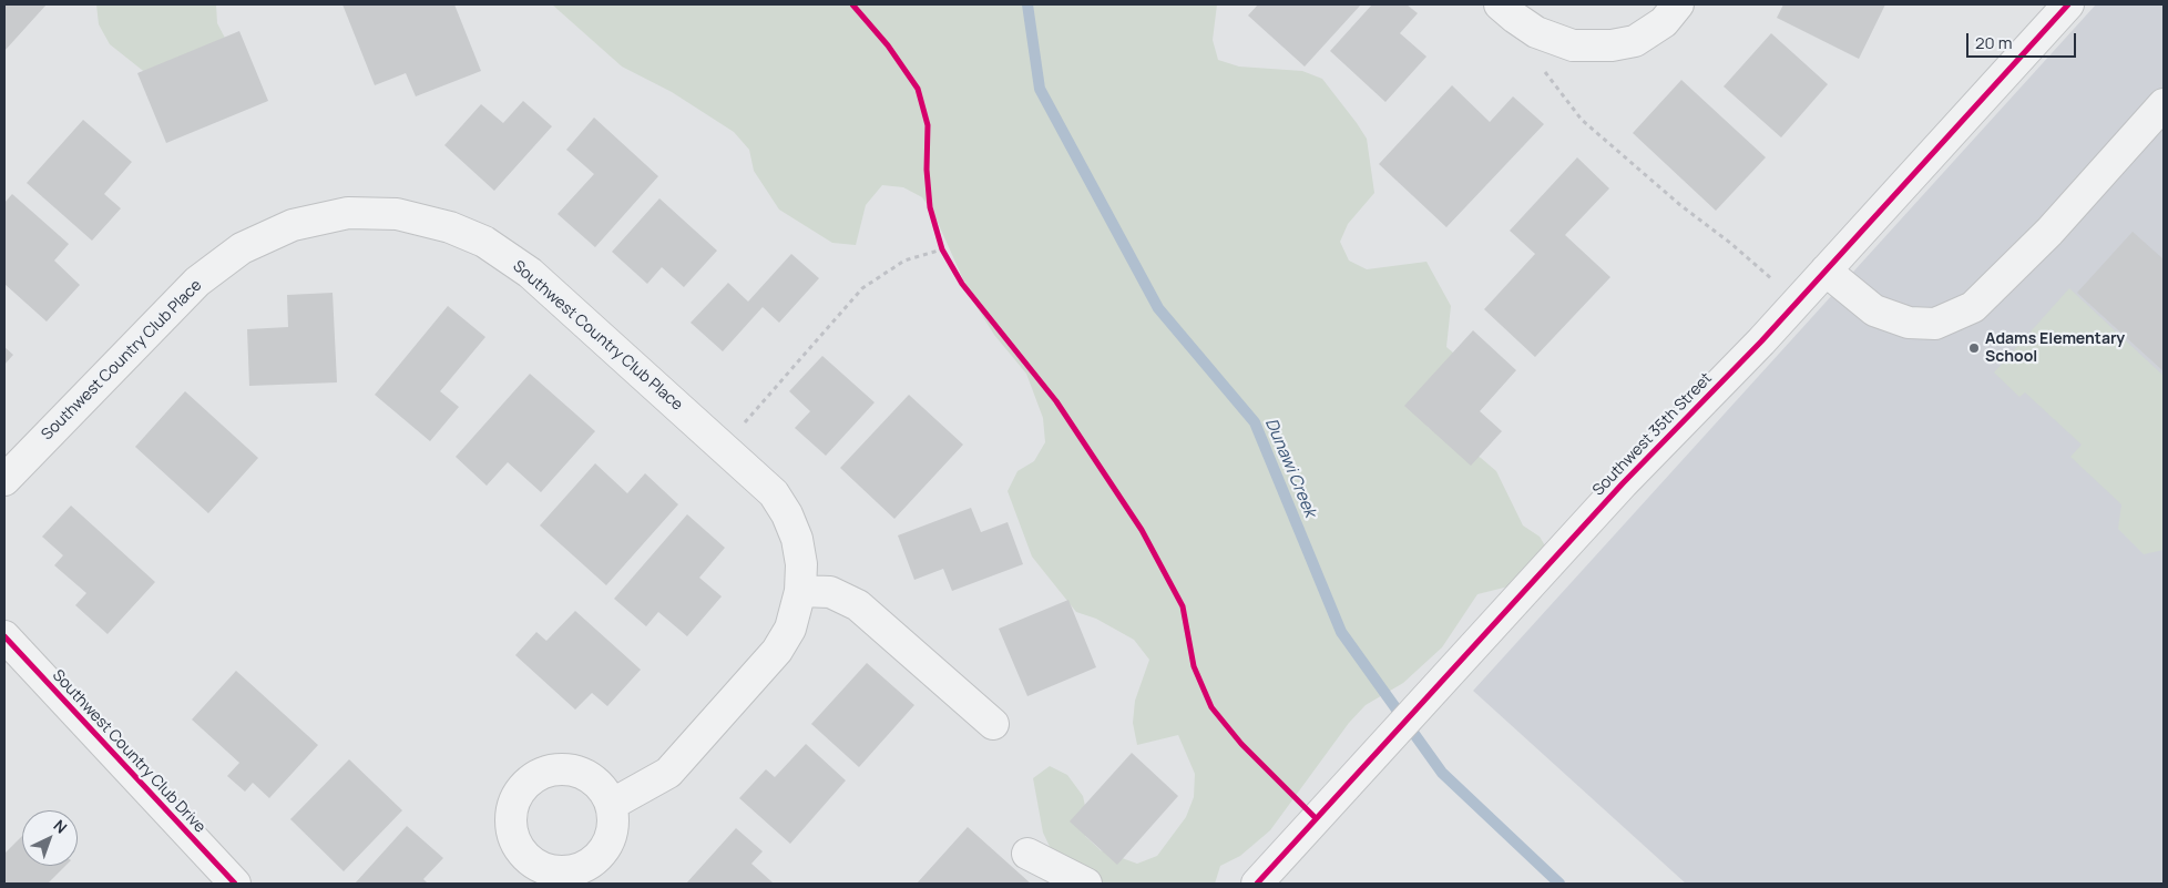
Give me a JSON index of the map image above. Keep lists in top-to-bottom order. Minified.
{"streets":{"street":["Southwest Country Club Place","Southwest 35th Street","Southwest Country Club Drive"]},"water":["Dunawi Creek"],"places":["Adams Elementary School"],"scale_bar":"20 m","north":"top right"}
